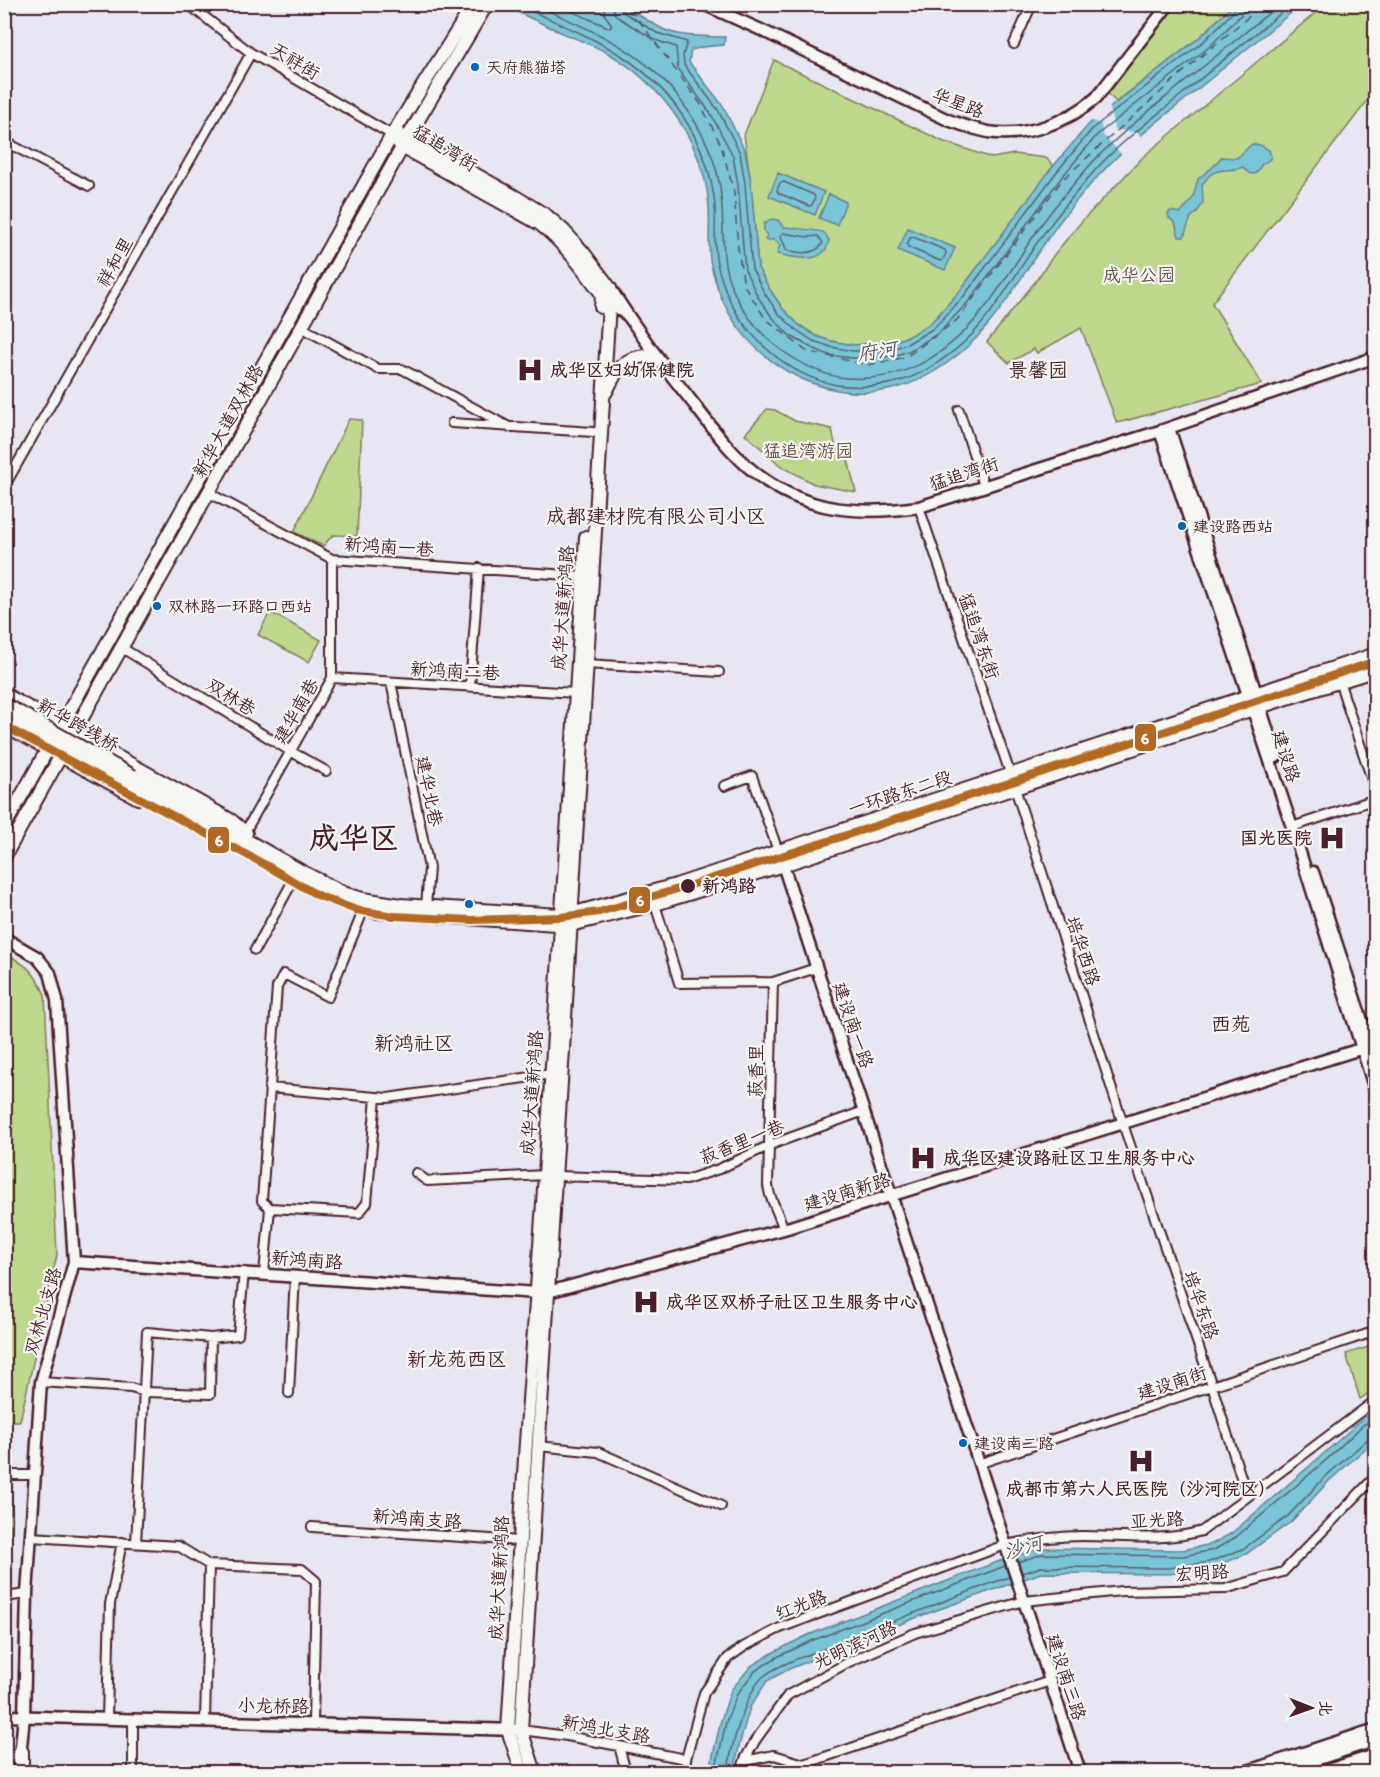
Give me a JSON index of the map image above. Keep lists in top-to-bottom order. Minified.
{"streets":{"main road":["猛追湾街","新华大道双林路","成华大道新鸿路","新华跨线桥","一环路东二段"],"street":["天祥街","华星路","祥和里","新鸿南一巷","猛追湾东街","新鸿南二巷","双林巷","建华南巷","建设路","建华北巷","培华西路","建设南一路","菽香里","菽香里一巷","建设南新路","新鸿南路","培华东路","双林北支路","建设南街","新鸿南支路","亚光路","宏明路","红光路","光明滨河路","建设南三路","小龙桥路","新鸿北支路"]},"crossings":[["天祥街","猛追湾街"],["天祥街","祥和里"],["天祥街","新华大道双林路"],["猛追湾街","新华大道双林路"],["猛追湾街","成华大道新鸿路"],["猛追湾街","猛追湾东街"],["猛追湾街","建设路"],["新华大道双林路","新鸿南一巷"],["新华大道双林路","双林巷"],["新鸿南一巷","成华大道新鸿路"],["新鸿南一巷","建华南巷"],["成华大道新鸿路","新鸿南二巷"],["成华大道新鸿路","一环路东二段"],["成华大道新鸿路","菽香里一巷"],["成华大道新鸿路","建设南新路"],["成华大道新鸿路","新鸿南路"],["成华大道新鸿路","新鸿南支路"],["成华大道新鸿路","小龙桥路"],["成华大道新鸿路","新鸿北支路"],["猛追湾东街","一环路东二段"],["猛追湾东街","培华西路"],["新鸿南二巷","建华南巷"],["新鸿南二巷","建华北巷"],["双林巷","建华南巷"],["建设路","一环路东二段"],["建设路","建设南新路"],["一环路东二段","培华西路"],["一环路东二段","建设南一路"],["培华西路","建设南新路"],["培华西路","培华东路"],["建设南一路","菽香里一巷"],["建设南一路","建设南新路"],["菽香里","菽香里一巷"],["菽香里","建设南新路"],["建设南新路","新鸿南路"],["建设南新路","培华东路"],["新鸿南路","双林北支路"],["培华东路","建设南街"],["培华东路","亚光路"],["双林北支路","小龙桥路"],["亚光路","红光路"],["亚光路","建设南三路"],["宏明路","光明滨河路"],["宏明路","建设南三路"],["红光路","建设南三路"],["红光路","新鸿北支路"],["光明滨河路","建设南三路"],["小龙桥路","新鸿北支路"]],"districts":["景馨园","成都建材院有限公司小区","成华区","西苑","新鸿社区","新龙苑西区"],"water":["府河","沙河"],"parks":["成华公园","猛追湾游园"],"places":{"other":["天府熊猫塔","建设路西站","双林路一环路口西站","新鸿路","建设南二路"],"hospital":["成华区妇幼保健院","国光医院","成华区建设路社区卫生服务中心","成华区双桥子社区卫生服务中心","成都市第六人民医院（沙河院区）"]},"lines":["transit line 6"],"north":"right"}
